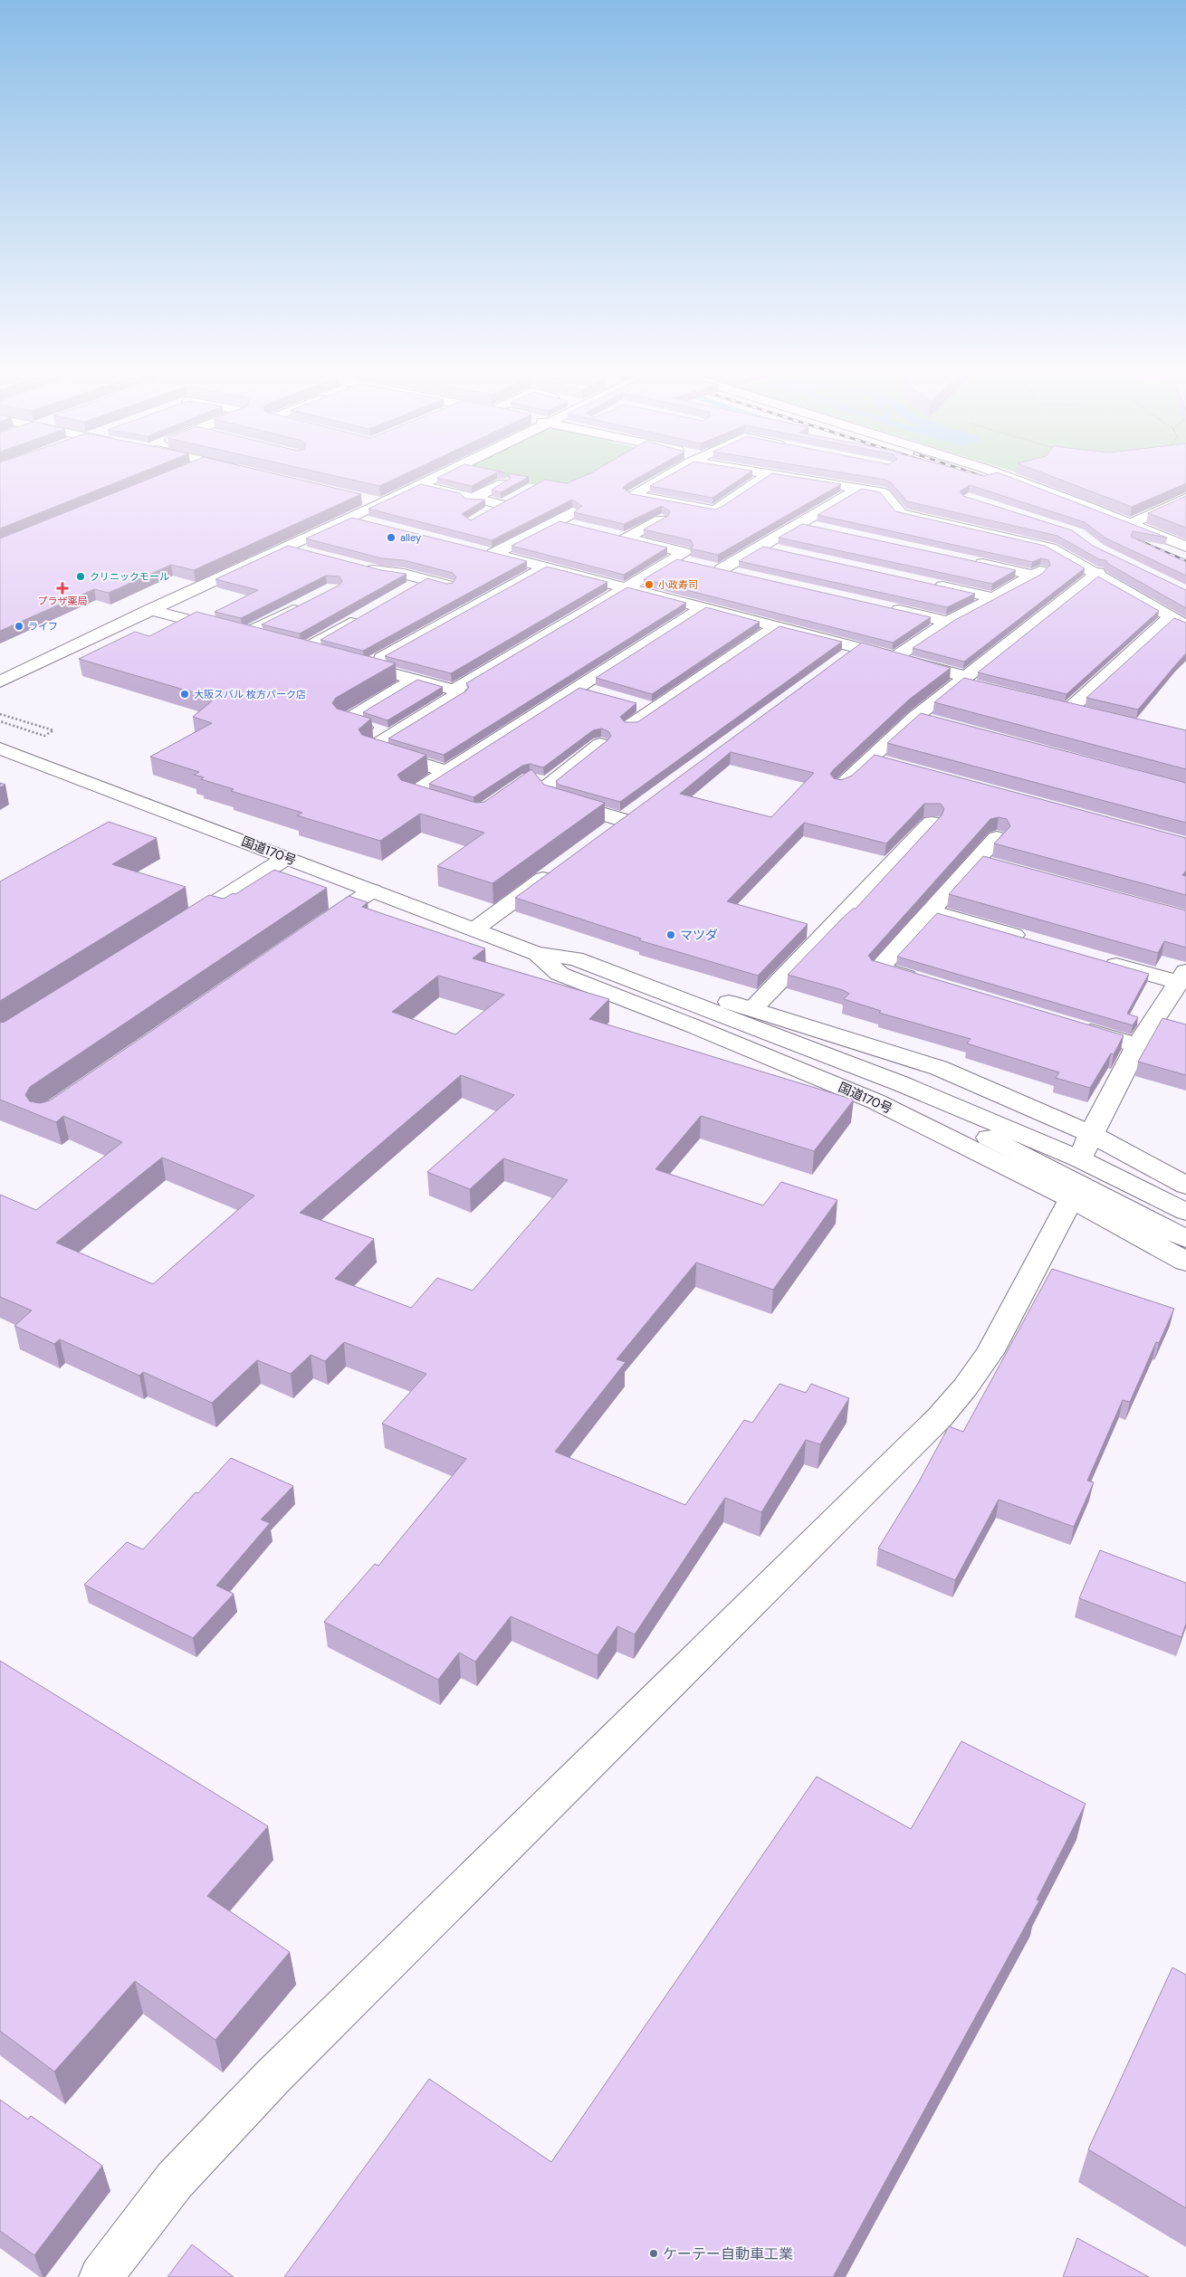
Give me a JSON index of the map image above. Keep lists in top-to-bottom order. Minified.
{"streets":{"main road":["国道170号"]},"places":{"other":["alley","クリニックモール","小政寿司","ライフ","大阪スバル 枚方パーク店","マツダ","ケーテー自動車工業"],"health":["プラザ薬局"]}}
